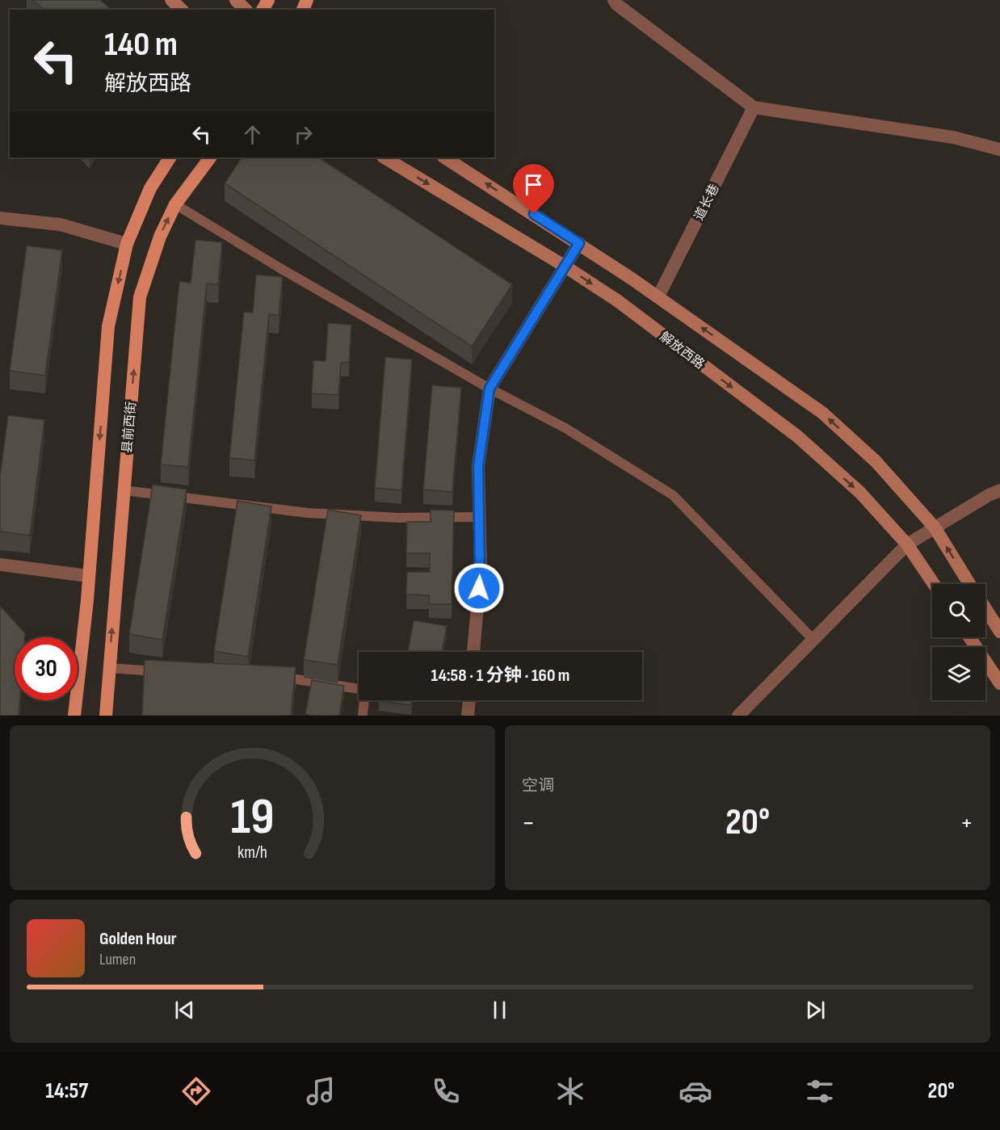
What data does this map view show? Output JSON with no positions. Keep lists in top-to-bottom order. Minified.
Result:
{"streets":{"main road":["解放西路","县前西街"],"street":["道长巷"]},"page":{"turn":["140 m","解放西路"],"limit":"30","trip":"14:58 · 1 分钟 · 160 m","tile":"空调","heat":["−","20°","+"],"song":["Golden Hour","Lumen"],"tabs":["14:57","20°"],"gauge":["19","km/h"]}}
